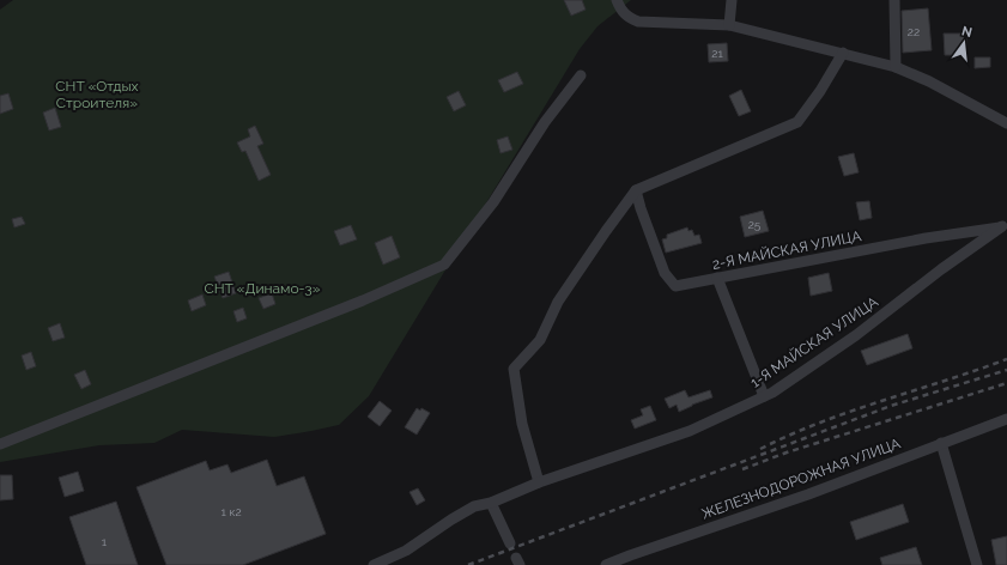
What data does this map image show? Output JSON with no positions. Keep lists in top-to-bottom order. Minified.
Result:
{"streets":{"street":["2-Я МАЙСКАЯ УЛИЦА","1-Я МАЙСКАЯ УЛИЦА","ЖЕЛЕЗНОДОРОЖНАЯ УЛИЦА"]},"crossings":[["2-Я МАЙСКАЯ УЛИЦА","1-Я МАЙСКАЯ УЛИЦА"]],"parks":["СНТ «Отдых Строителя»","СНТ «Динамо-3»"],"house_numbers":["22","21","25","1 к2","1"],"north":"top"}
